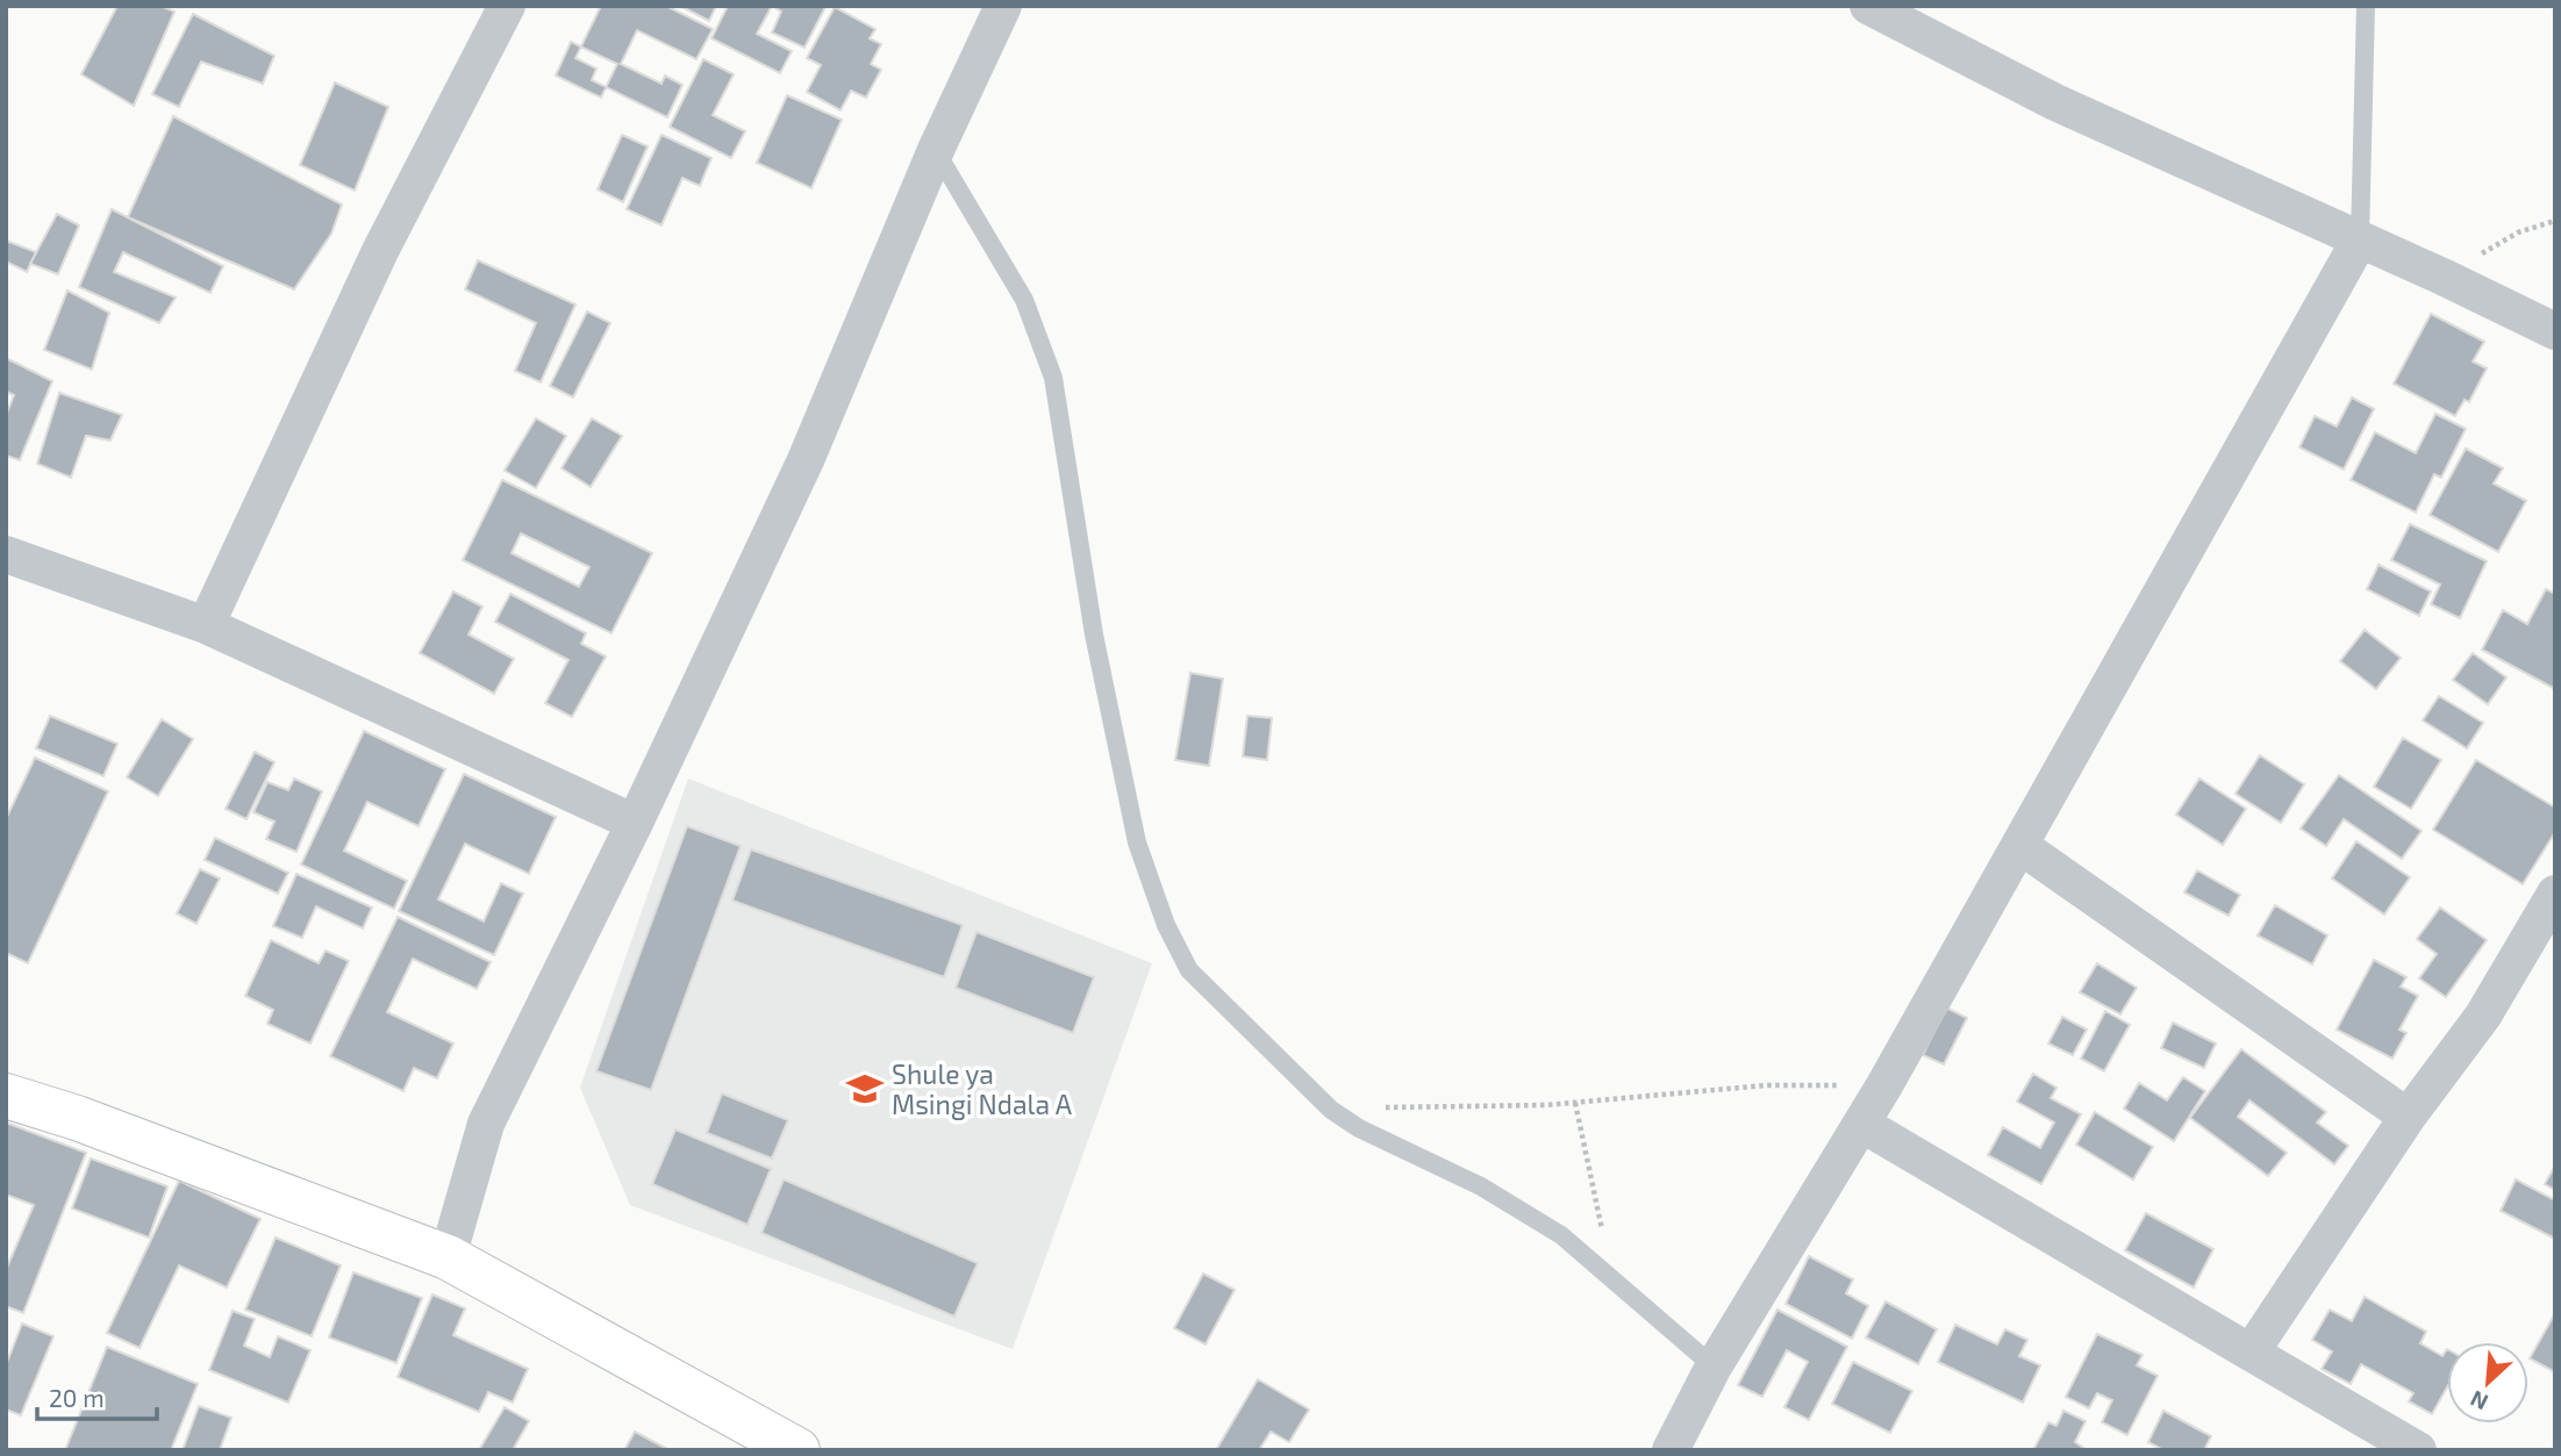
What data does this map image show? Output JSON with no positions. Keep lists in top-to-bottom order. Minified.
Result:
{"places":{"school or university":["Shule ya Msingi Ndala A"]},"scale_bar":"20 m","north":"bottom left"}
